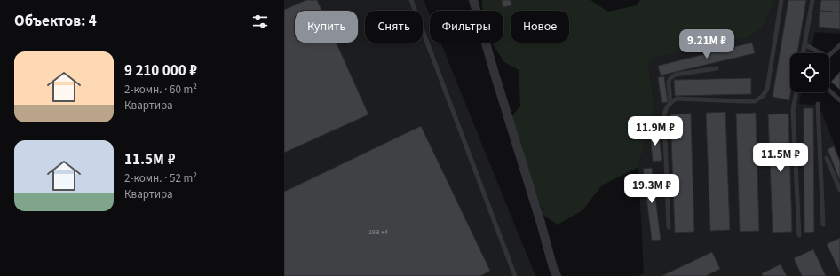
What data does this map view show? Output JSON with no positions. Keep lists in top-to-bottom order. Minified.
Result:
{"house_numbers":["19В к4"],"page":{"heading":"Объектов: 4","chip":["Купить","Снять","Фильтры","Новое"],"price":["9.21M ₽","11.9M ₽","11.5M ₽","19.3M ₽"],"list":[{"name":"9 210 000 ₽","note":"2-комн. · 60 m² · Квартира"},{"name":"11.5M ₽","note":"2-комн. · 52 m² · Квартира"}]}}
